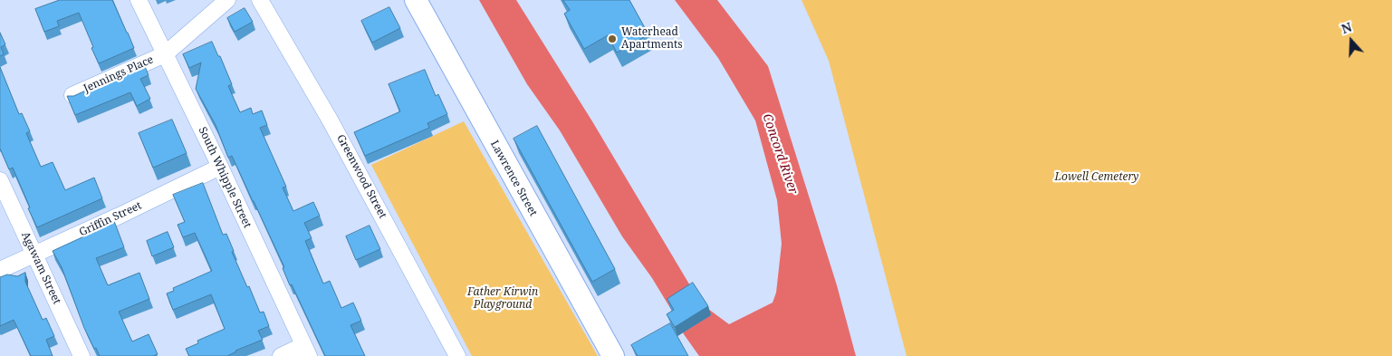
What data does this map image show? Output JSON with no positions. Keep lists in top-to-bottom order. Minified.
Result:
{"streets":{"main road":["Lawrence Street"],"street":["Jennings Place","Greenwood Street","South Whipple Street","Griffin Street","Agawam Street"]},"crossings":[["Jennings Place","South Whipple Street"],["South Whipple Street","Griffin Street"],["Griffin Street","Agawam Street"]],"water":["Concord River"],"parks":["Lowell Cemetery","Father Kirwin Playground"],"places":["Waterhead Apartments"],"north":"top"}
